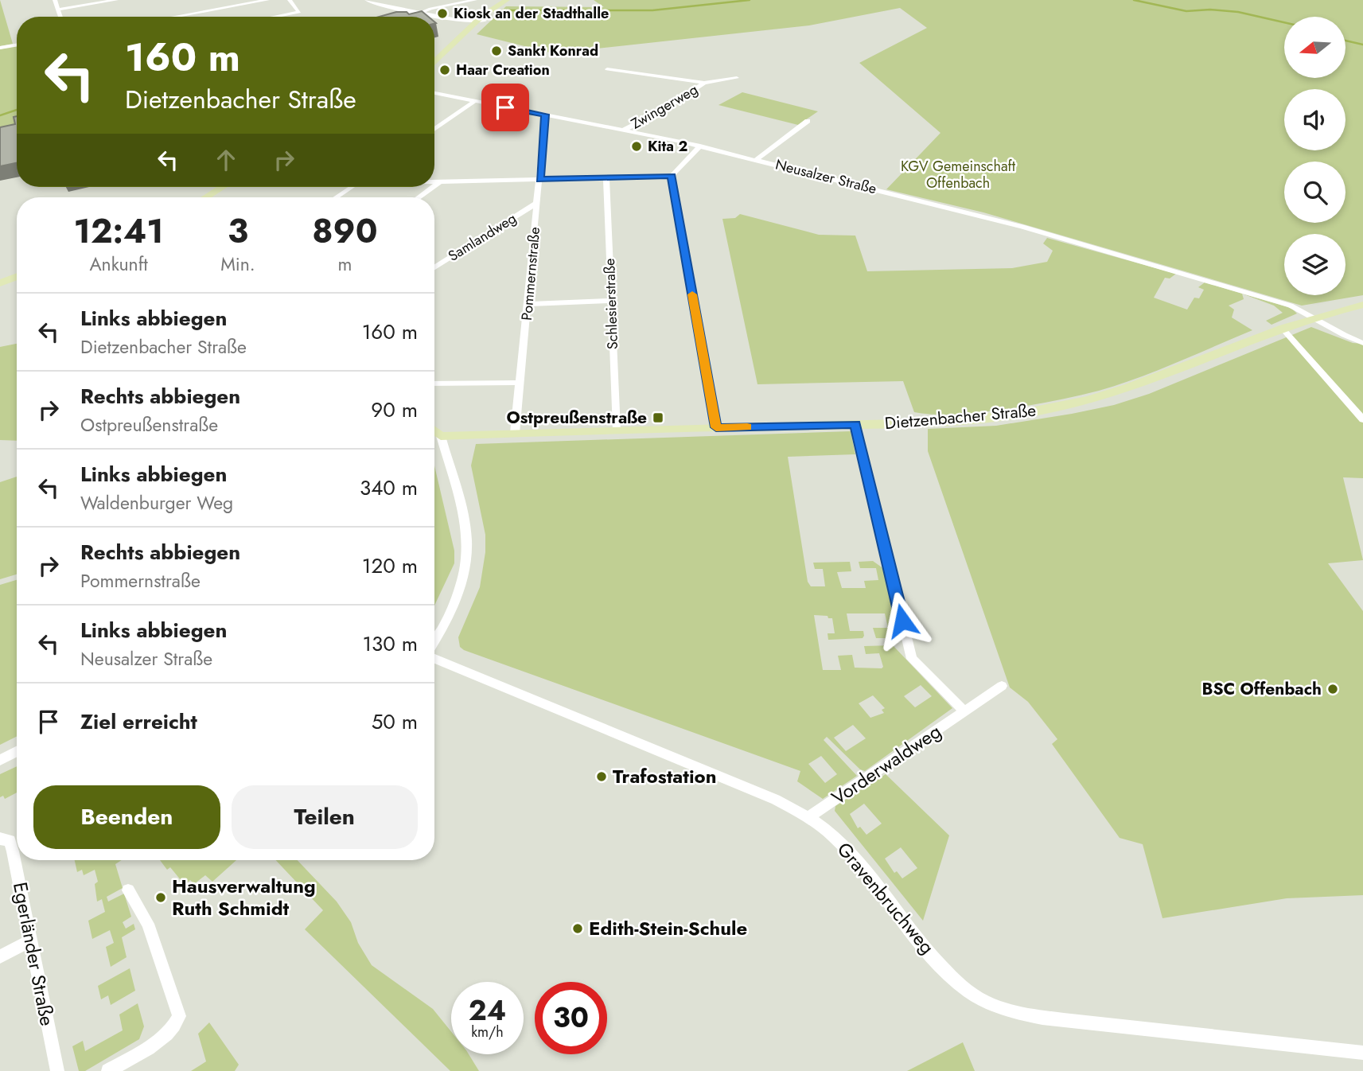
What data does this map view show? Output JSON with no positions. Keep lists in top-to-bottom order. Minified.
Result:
{"streets":{"main road":["Dietzenbacher Straße"],"street":["Zwingerweg","Neusalzer Straße","Samlandweg","Pommernstraße","Schlesierstraße","Vorderwaldweg","Gravenbruchweg","Egerländer Straße"]},"crossings":[["Zwingerweg","Neusalzer Straße"],["Neusalzer Straße","Pommernstraße"],["Neusalzer Straße","Dietzenbacher Straße"],["Samlandweg","Pommernstraße"],["Pommernstraße","Dietzenbacher Straße"],["Schlesierstraße","Dietzenbacher Straße"],["Vorderwaldweg","Gravenbruchweg"]],"parks":["KGV Gemeinschaft Offenbach"],"places":{"other":["Kiosk an der Stadthalle","Sankt Konrad","Haar Creation","Kita 2","BSC Offenbach","Trafostation","Hausverwaltung Ruth Schmidt","Edith-Stein-Schule"],"transit":["Ostpreußenstraße"]},"north":"left","page":{"turn":["160 m","Dietzenbacher Straße"],"eta":["12:41","Ankunft","3","Min.","890","m"],"list":[{"name":"Links abbiegen","note":"Dietzenbacher Straße","value":"160 m"},{"name":"Rechts abbiegen","note":"Ostpreußenstraße","value":"90 m"},{"name":"Links abbiegen","note":"Waldenburger Weg","value":"340 m"},{"name":"Rechts abbiegen","note":"Pommernstraße","value":"120 m"},{"name":"Links abbiegen","note":"Neusalzer Straße","value":"130 m"},{"name":"Ziel erreicht","value":"50 m"}],"buttons":["Beenden","Teilen"],"speed":"24 km/h","limit":"30"}}
